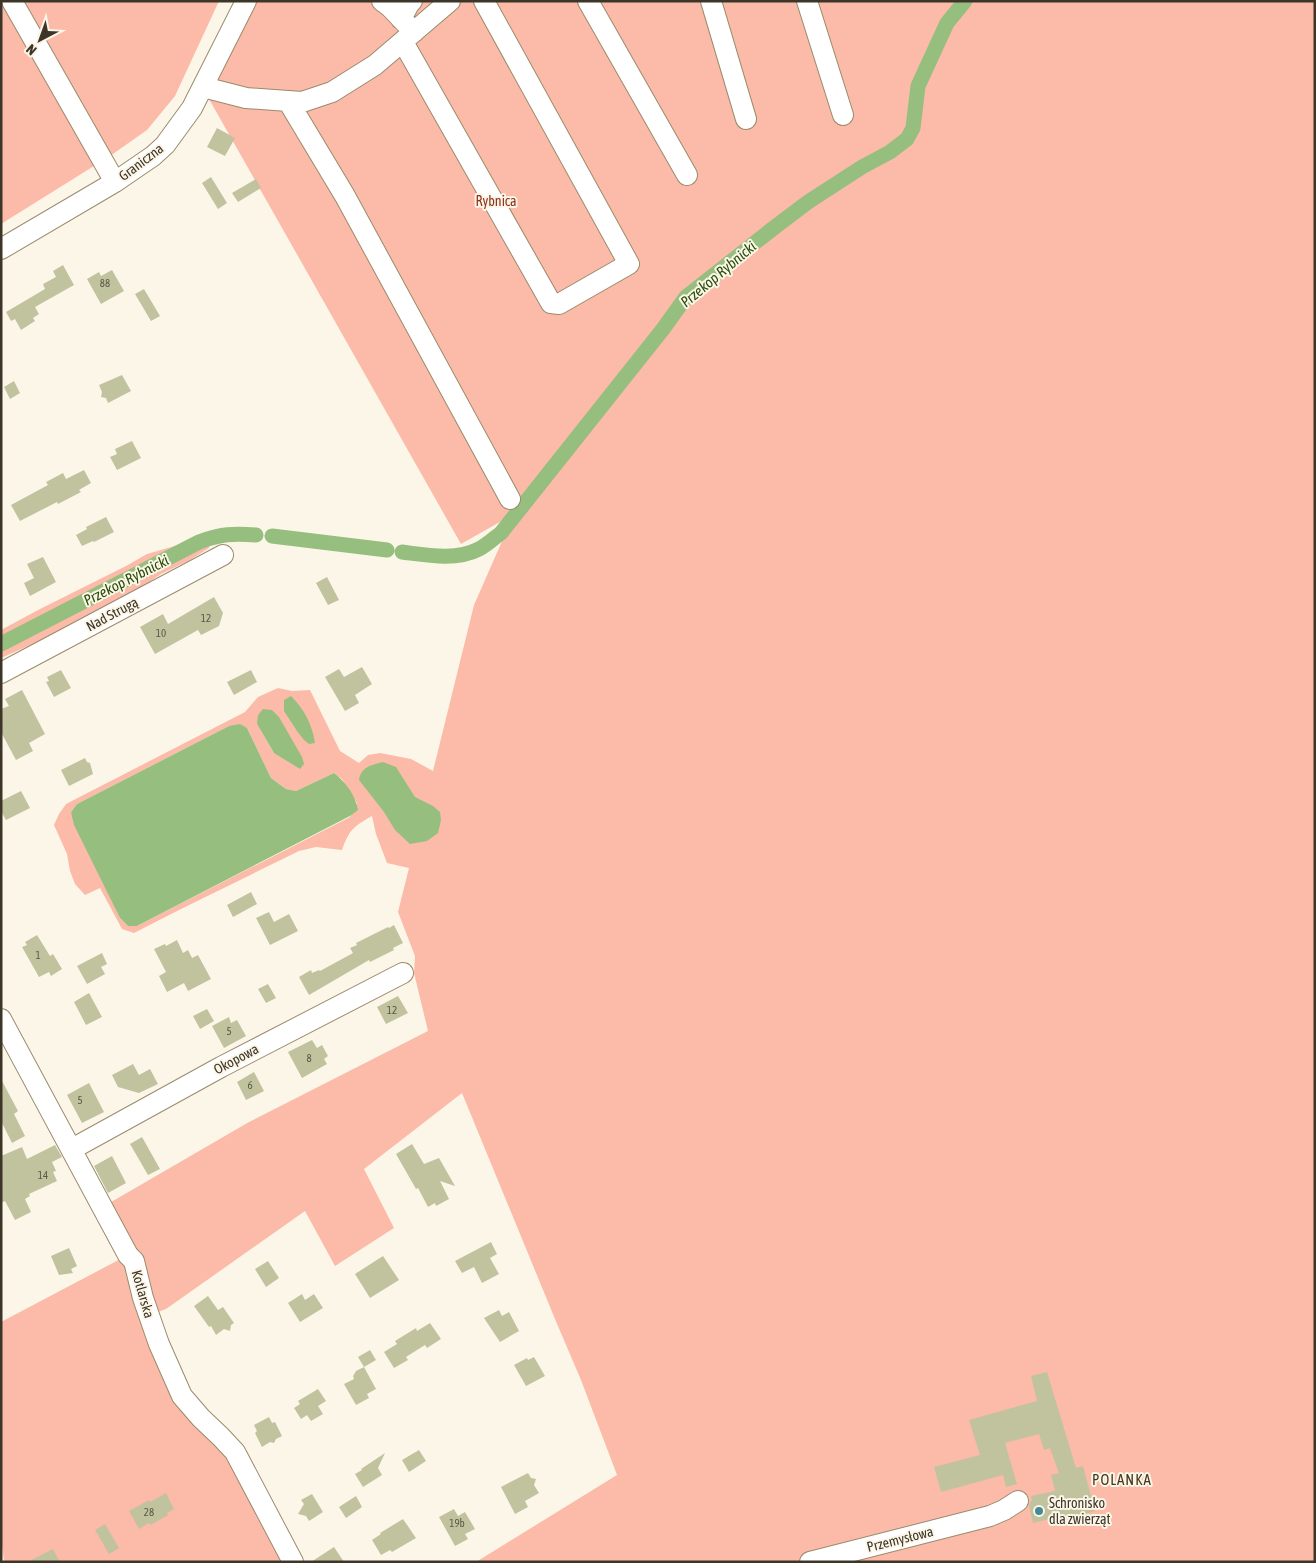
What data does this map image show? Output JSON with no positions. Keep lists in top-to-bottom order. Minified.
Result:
{"streets":{"street":["Graniczna","Nad Strugą","Okopowa","Kotlarska","Przemysłowa"]},"crossings":[["Okopowa","Kotlarska"]],"districts":["POLANKA"],"water":["Przekop Rybnicki"],"parks":["Rybnica"],"places":["Schronisko dla zwierząt"],"house_numbers":["88","12","10","1","12","5","8","6","5","14","28","19b"],"north":"bottom left"}
